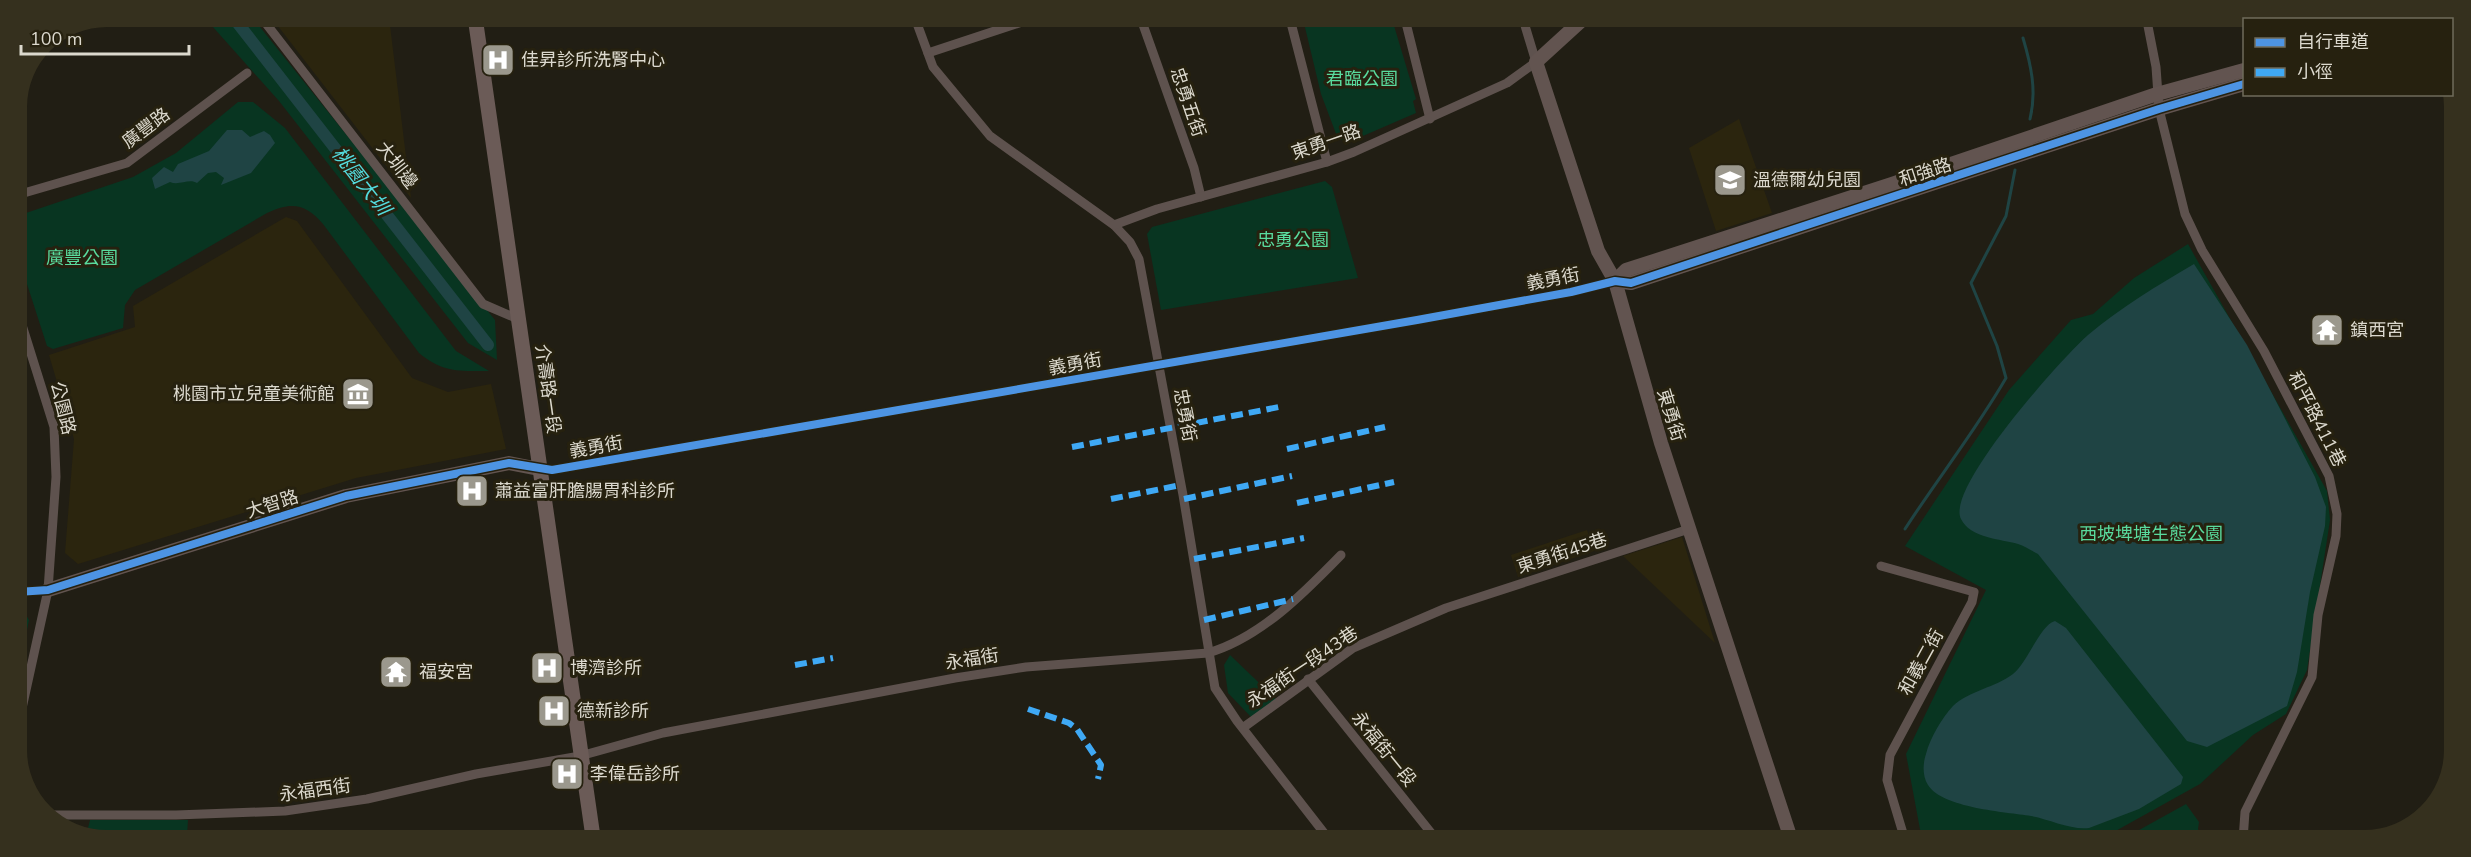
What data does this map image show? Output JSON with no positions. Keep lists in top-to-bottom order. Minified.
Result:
{"streets":{"main road":["介壽路一段"],"street":["忠勇五街","廣豐路","東勇一路","大圳邊","和強路","義勇街","公園路","忠勇街","東勇街","和平路411巷","大智路","東勇街45巷","永福街","和義二街","永福街一段43巷","永福街一段","永福西街"]},"crossings":[["忠勇五街","東勇一路"],["東勇一路","忠勇街"],["東勇一路","東勇街"],["大圳邊","介壽路一段"],["和強路","義勇街"],["和強路","東勇街"],["和強路","和平路411巷"],["義勇街","介壽路一段"],["義勇街","忠勇街"],["義勇街","東勇街"],["義勇街","大智路"],["介壽路一段","大智路"],["介壽路一段","永福街"],["介壽路一段","永福西街"],["公園路","大智路"],["忠勇街","永福街"],["忠勇街","永福街一段43巷"],["東勇街","東勇街45巷"],["東勇街45巷","永福街一段43巷"],["永福街","永福西街"],["永福街一段43巷","永福街一段"]],"water":["桃園大圳"],"parks":["君臨公園","忠勇公園","廣豐公園","西坡埤塘生態公園"],"places":{"hospital":["佳昇診所洗腎中心","蕭益富肝膽腸胃科診所","博濟診所","德新診所","李偉岳診所"],"school or university":["溫德爾幼兒園"],"temple":["鎮西宮","福安宮"],"museum":["桃園市立兒童美術館"]},"legend":["自行車道","小徑"],"scale_bar":"100 m"}
